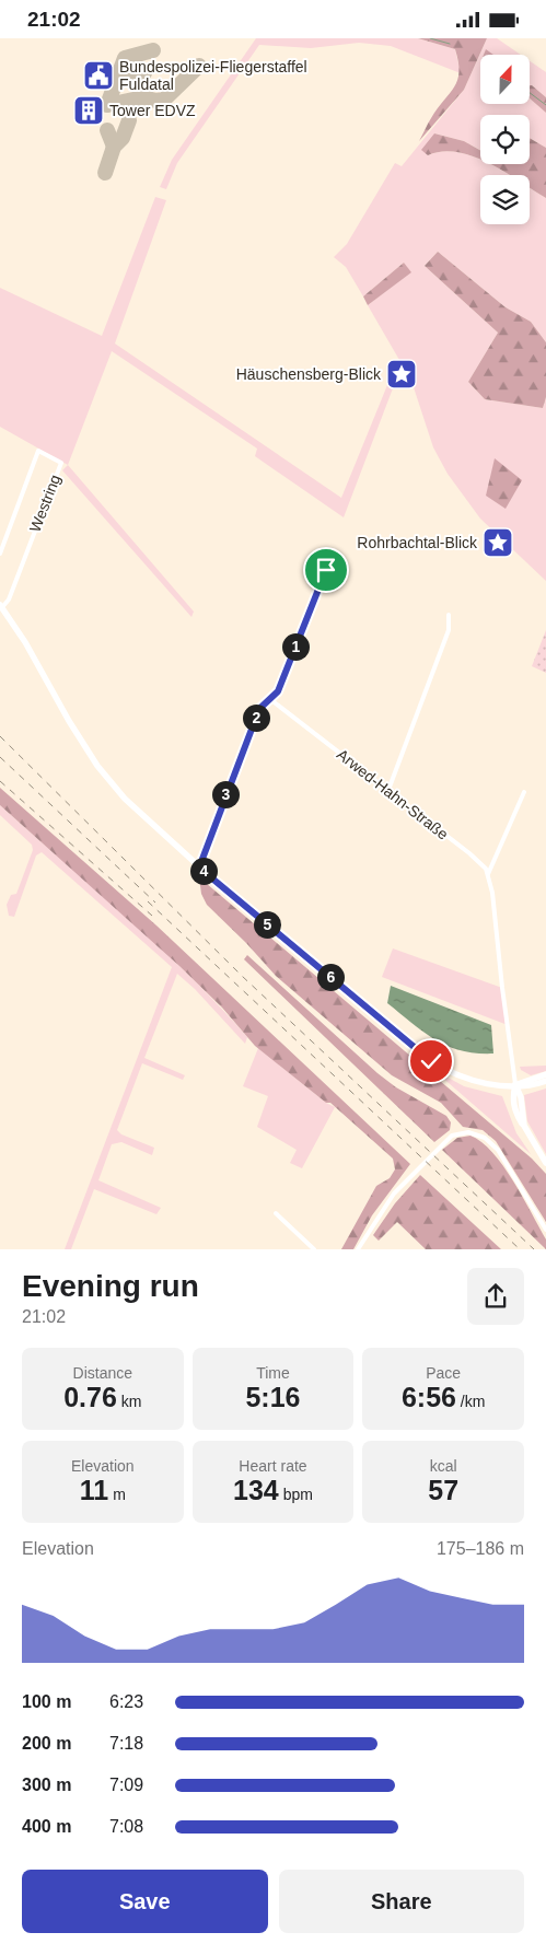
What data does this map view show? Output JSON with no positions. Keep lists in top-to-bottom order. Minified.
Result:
{"streets":{"street":["Westring","Arwed-Hahn-Straße"]},"places":{"public building":["Bundespolizei-Fliegerstaffel Fuldatal"],"building":["Tower EDVZ"],"place":["Häuschensberg-Blick","Rohrbachtal-Blick"]},"north":"top","page":{"status":"21:02","pins":["1","2","3","4","5","6"],"heading":["Evening run","21:02"],"stats":[["Distance","0.76 km"],["Time","5:16"],["Pace","6:56 /km"],["Elevation","11 m"],["Heart rate","134 bpm"],["kcal","57"]],"chart":["Elevation","175–186 m"],"list":[{"name":"100 m","note":"6:23"},{"name":"200 m","note":"7:18"},{"name":"300 m","note":"7:09"},{"name":"400 m","note":"7:08"}],"buttons":["Save","Share"]}}
